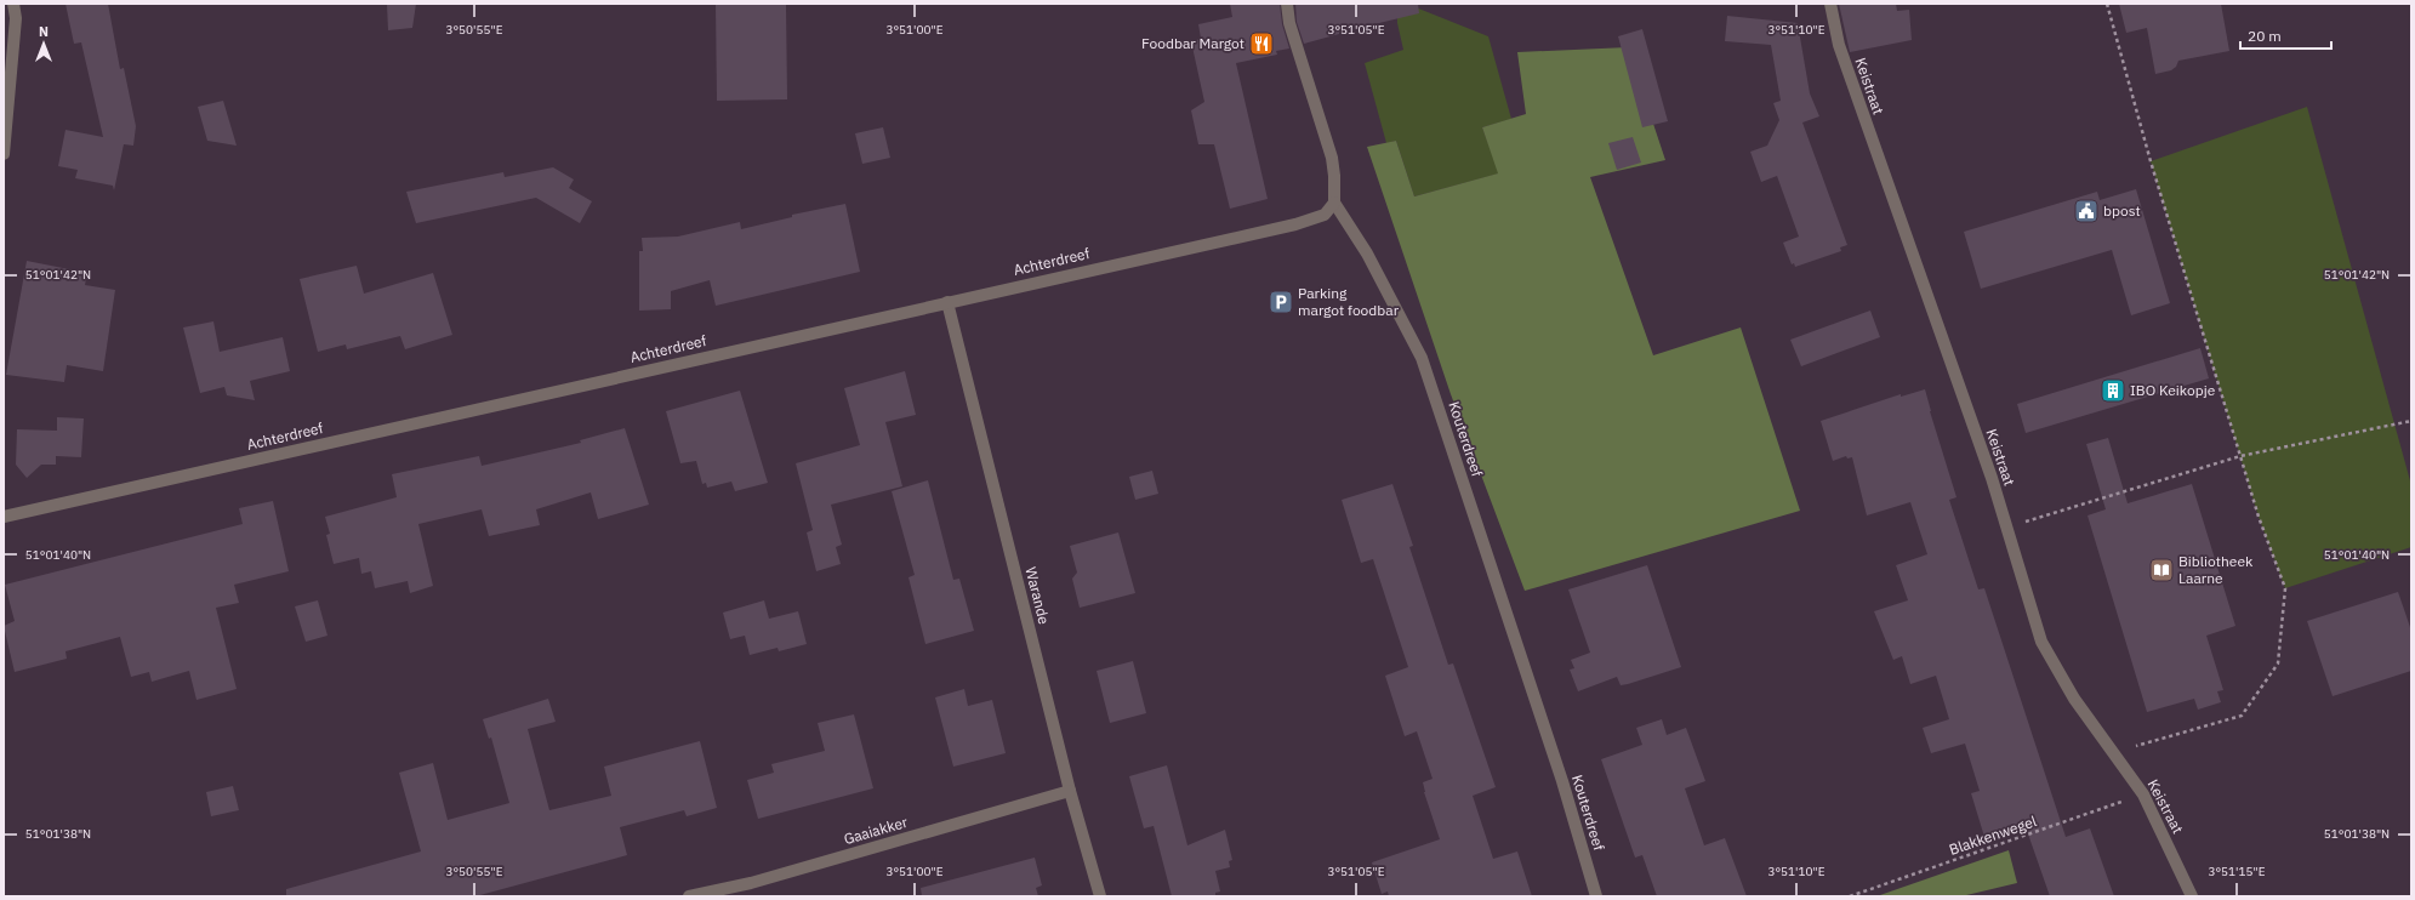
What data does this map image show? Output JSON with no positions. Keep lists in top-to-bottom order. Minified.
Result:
{"streets":{"street":["Keistraat","Achterdreef","Kouterdreef","Warande","Gaaiakker"],"path":["Blakkenwegel"]},"crossings":[["Keistraat","Blakkenwegel"],["Achterdreef","Kouterdreef"],["Achterdreef","Warande"],["Warande","Gaaiakker"]],"places":{"restaurant":["Foodbar Margot"],"public building":["bpost"],"parking":["Parking margot foodbar"],"building":["IBO Keikopje"],"library":["Bibliotheek Laarne"]},"scale_bar":"20 m","north":"top","coordinates":["3°50'55\"E","3°51'00\"E","3°51'05\"E","3°51'10\"E","51°01'42\"N","51°01'40\"N","51°01'38\"N","3°51'15\"E"]}
